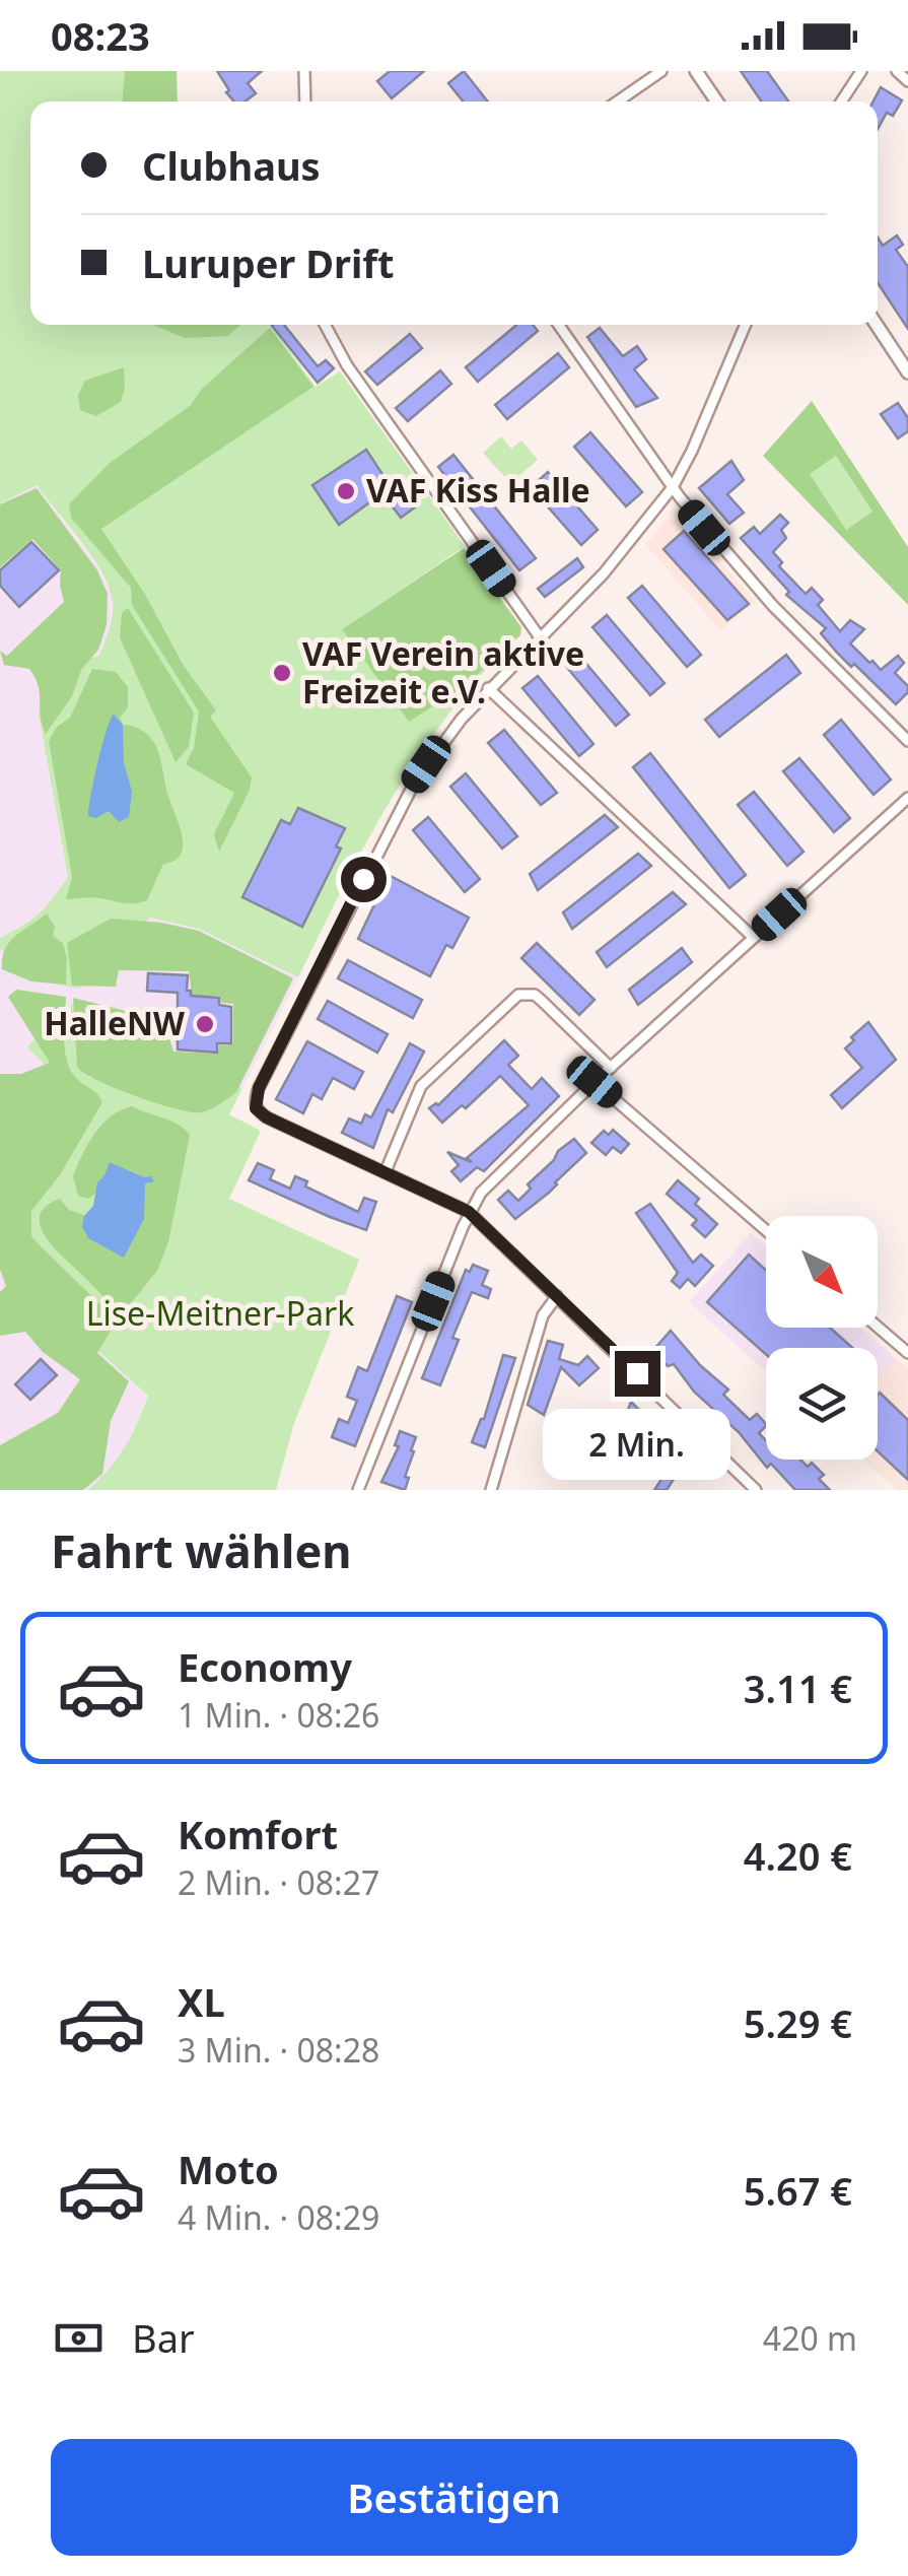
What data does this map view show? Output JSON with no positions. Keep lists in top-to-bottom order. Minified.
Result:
{"parks":["Lise-Meitner-Park"],"places":["VAF Kiss Halle","VAF Verein aktive Freizeit e.V.","HalleNW"],"north":"bottom right","page":{"status":"08:23","banner":["Clubhaus","Luruper Drift"],"bubble":"2 Min.","heading":"Fahrt wählen","list":[{"name":"Economy","note":"1 Min. · 08:26","value":"3.11 €"},{"name":"Komfort","note":"2 Min. · 08:27","value":"4.20 €"},{"name":"XL","note":"3 Min. · 08:28","value":"5.29 €"},{"name":"Moto","note":"4 Min. · 08:29","value":"5.67 €"}],"pay":["Bar","420 m"],"buttons":"Bestätigen"}}
